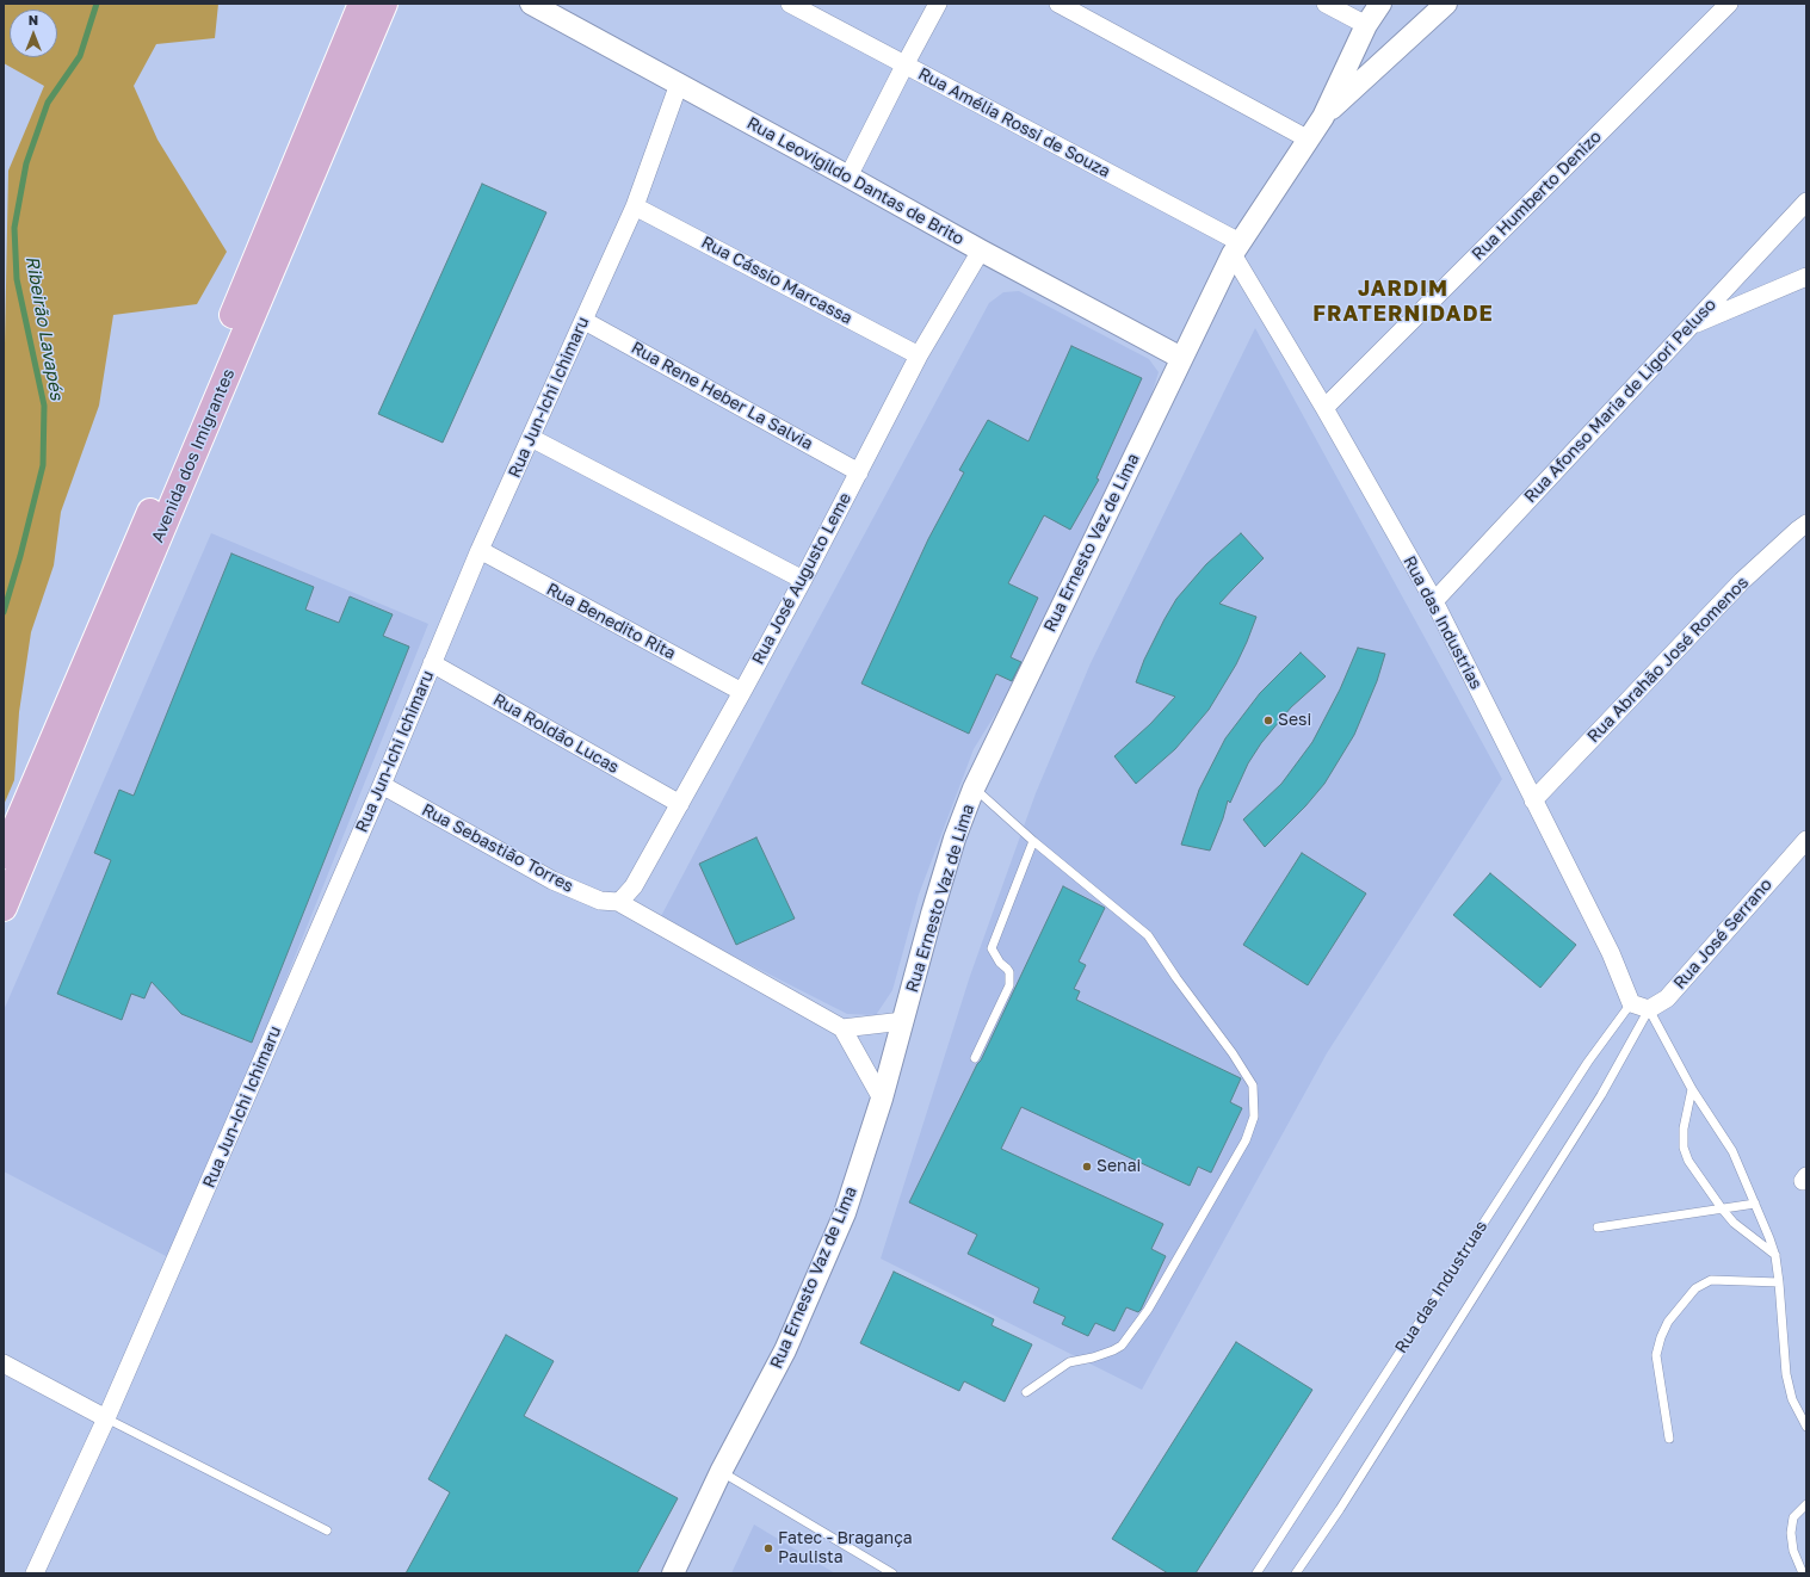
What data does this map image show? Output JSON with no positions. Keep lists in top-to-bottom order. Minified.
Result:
{"streets":{"main road":["Avenida dos Imigrantes"],"street":["Rua Amélia Rossi de Souza","Rua Leovigildo Dantas de Brito","Rua Humberto Denizo","Rua Cássio Marcassa","Rua Rene Heber La Salvia","Rua Jun-Ichi Ichimaru","Rua Afonso Maria de Ligori Peluso","Rua Ernesto Vaz de Lima","Rua José Augusto Leme","Rua Benedito Rita","Rua das Industrias","Rua Abrahão José Romenos","Rua Roldão Lucas","Rua Sebastião Torres","Rua José Serrano"],"lane":["Rua das Industruas"]},"crossings":[["Rua Amélia Rossi de Souza","Rua Ernesto Vaz de Lima"],["Rua Amélia Rossi de Souza","Rua das Industrias"],["Rua Leovigildo Dantas de Brito","Rua Jun-Ichi Ichimaru"],["Rua Leovigildo Dantas de Brito","Rua Ernesto Vaz de Lima"],["Rua Leovigildo Dantas de Brito","Rua José Augusto Leme"],["Rua Humberto Denizo","Rua das Industrias"],["Rua Cássio Marcassa","Rua Jun-Ichi Ichimaru"],["Rua Cássio Marcassa","Rua José Augusto Leme"],["Rua Rene Heber La Salvia","Rua Jun-Ichi Ichimaru"],["Rua Rene Heber La Salvia","Rua José Augusto Leme"],["Rua Jun-Ichi Ichimaru","Rua Benedito Rita"],["Rua Jun-Ichi Ichimaru","Rua Roldão Lucas"],["Rua Jun-Ichi Ichimaru","Rua Sebastião Torres"],["Rua Afonso Maria de Ligori Peluso","Rua das Industrias"],["Rua Ernesto Vaz de Lima","Rua das Industrias"],["Rua José Augusto Leme","Rua Benedito Rita"],["Rua José Augusto Leme","Rua Roldão Lucas"],["Rua José Augusto Leme","Rua Sebastião Torres"],["Rua das Industrias","Rua Abrahão José Romenos"],["Rua das Industrias","Rua das Industruas"]],"districts":["JARDIM FRATERNIDADE"],"water":["Ribeirão Lavapés"],"places":["Sesi","Senai","Fatec - Bragança Paulista"],"north":"top"}
